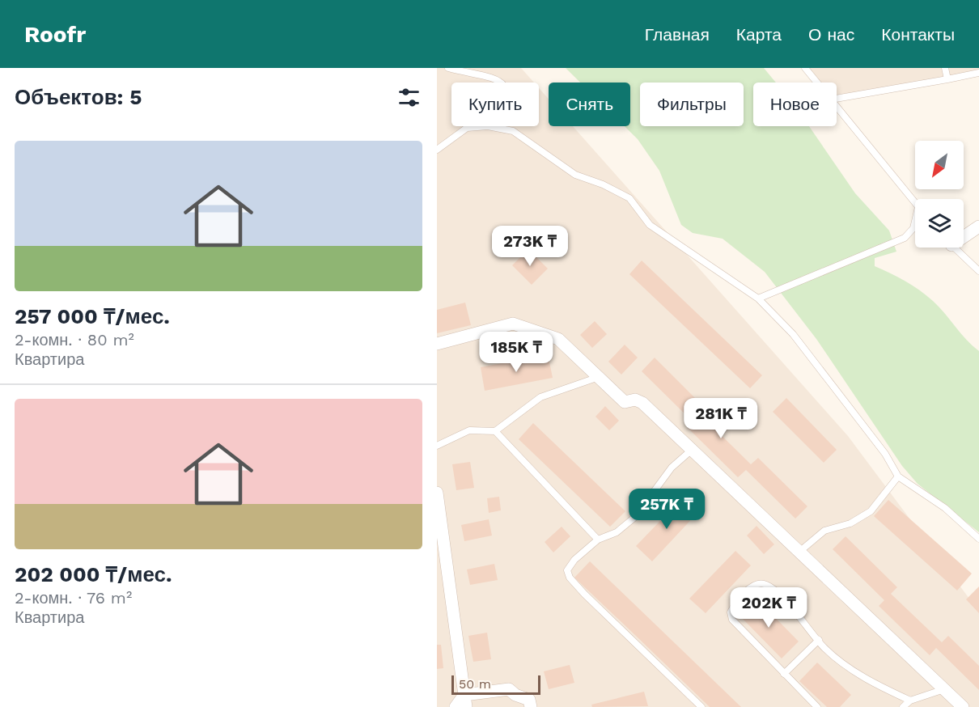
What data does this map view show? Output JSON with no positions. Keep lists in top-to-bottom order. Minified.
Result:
{"scale_bar":"50 m","north":"bottom left","page":{"header":"Roofr","nav":["Главная","Карта","О нас","Контакты"],"heading":"Объектов: 5","chip":["Купить","Снять","Фильтры","Новое"],"list":[{"name":"257 000 ₸/мес.","note":"2-комн. · 80 m² · Квартира"},{"name":"202 000 ₸/мес.","note":"2-комн. · 76 m² · Квартира"}],"price":["273K ₸","185K ₸","281K ₸","257K ₸","202K ₸"],"scale":"50 m"}}
